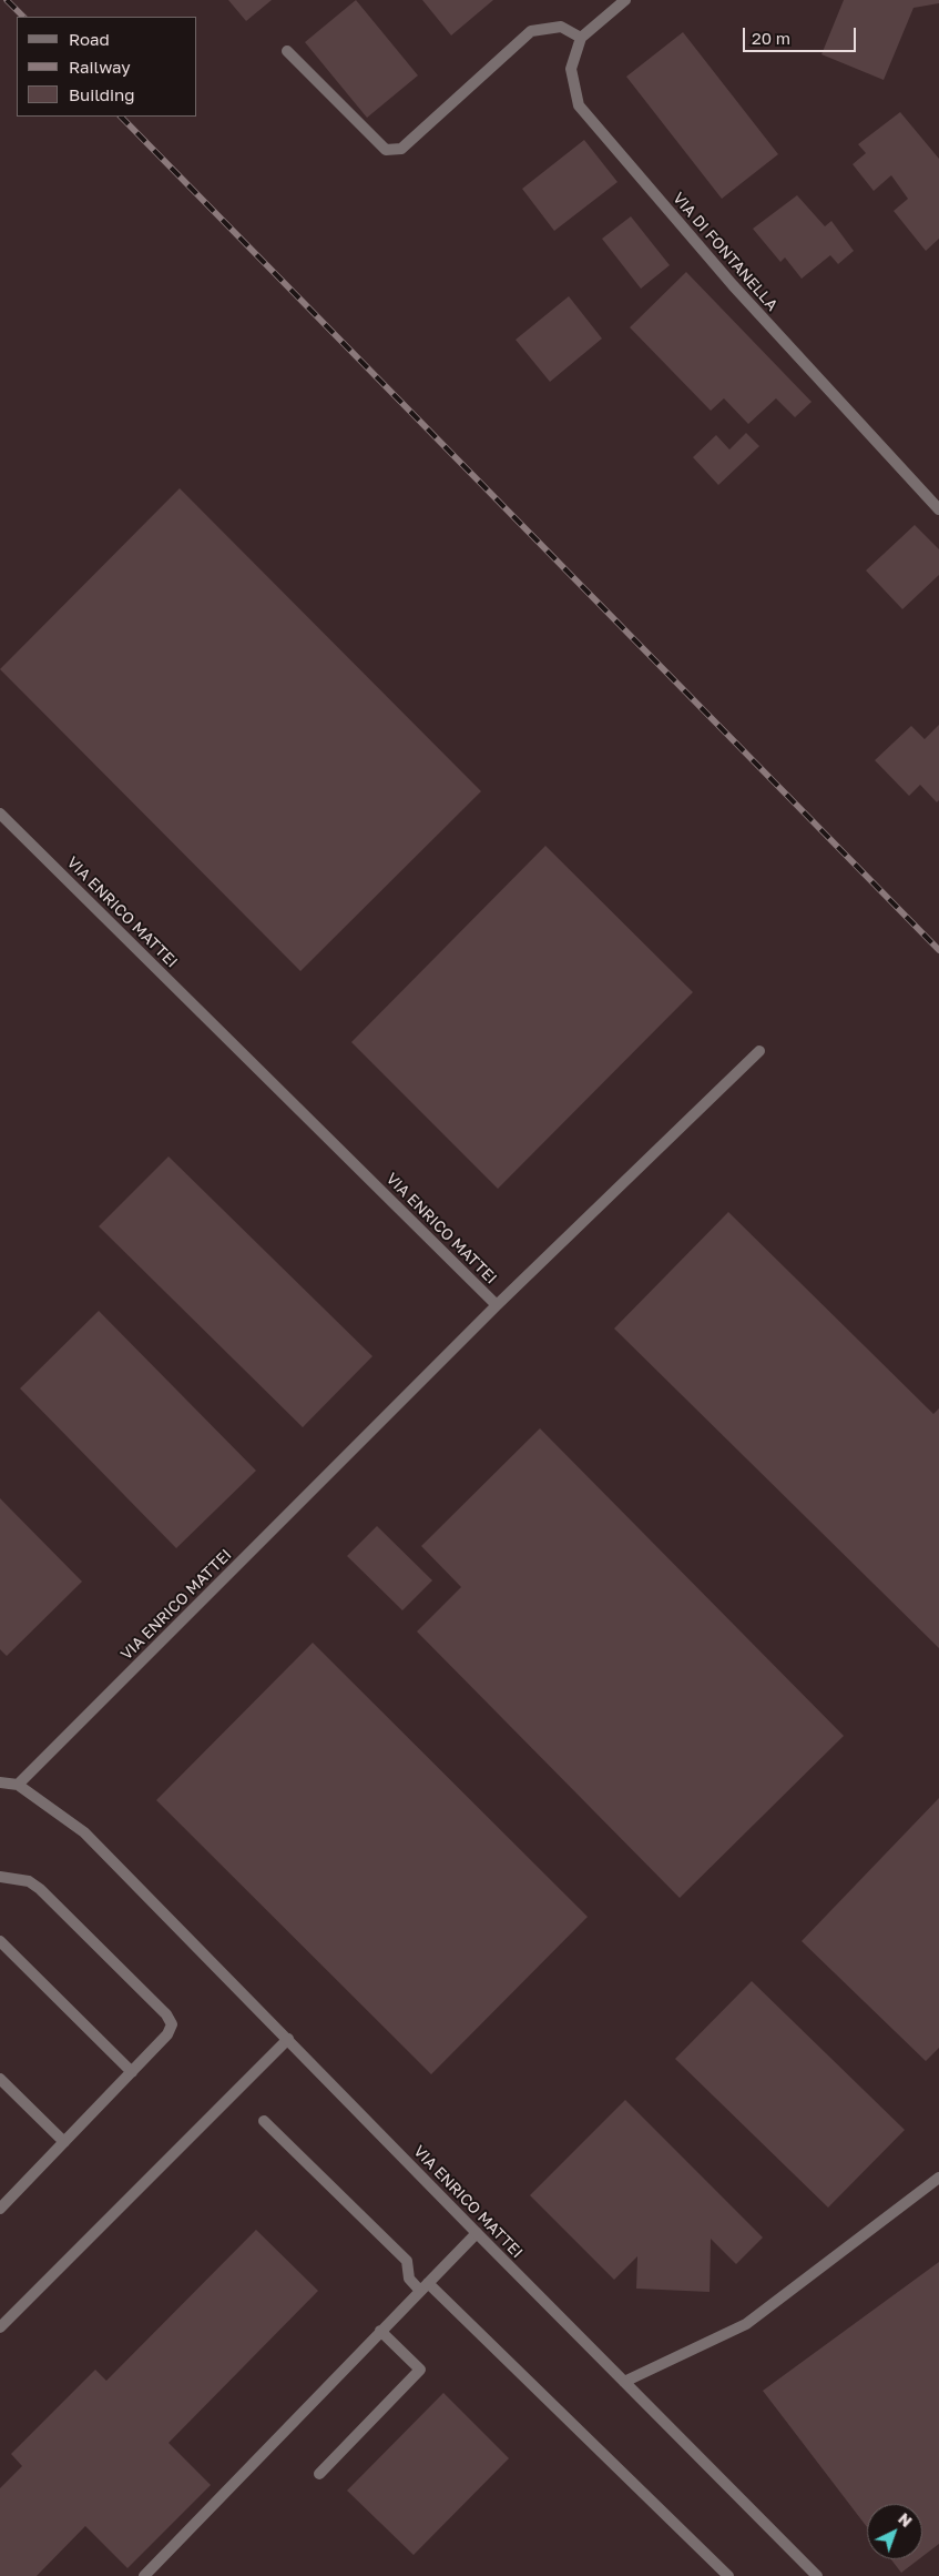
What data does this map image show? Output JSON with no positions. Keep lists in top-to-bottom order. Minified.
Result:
{"streets":{"street":["VIA DI FONTANELLA","VIA ENRICO MATTEI"]},"legend":["Road","Railway","Building"],"scale_bar":"20 m","north":"top right"}
